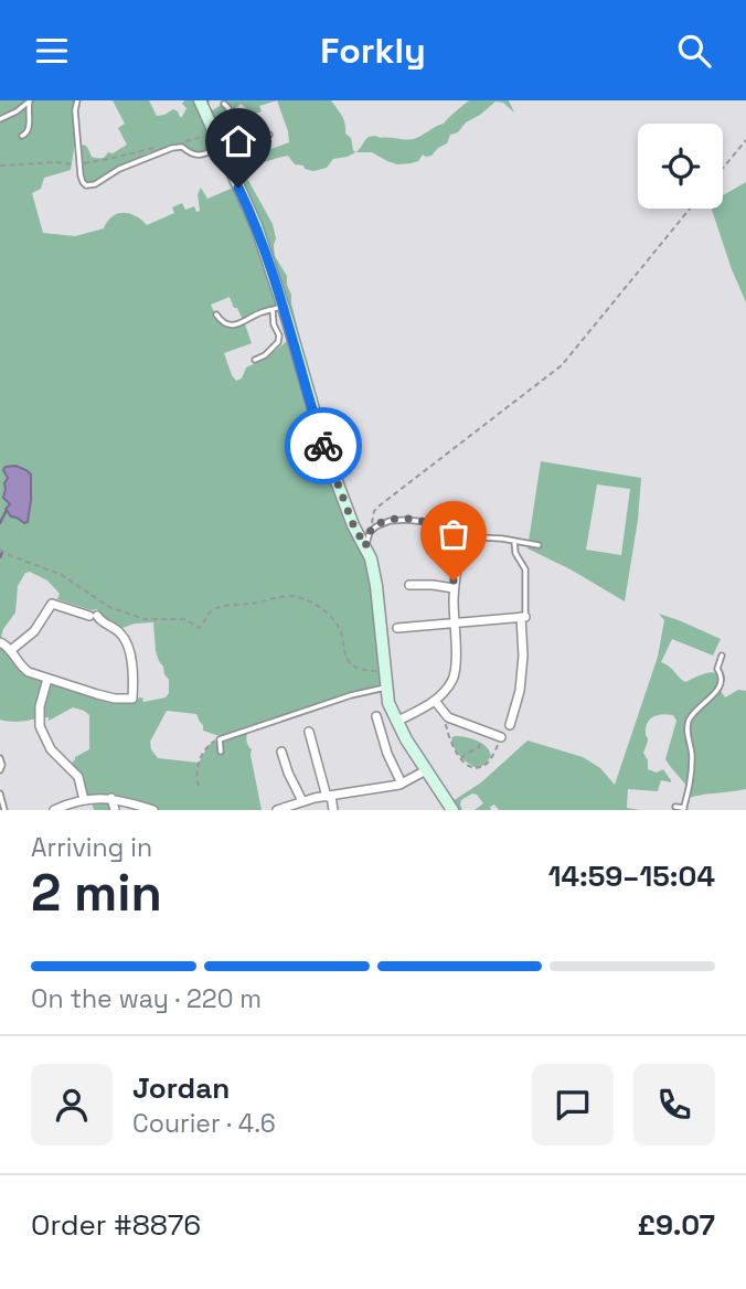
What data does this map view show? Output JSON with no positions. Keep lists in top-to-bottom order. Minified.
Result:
{"page":{"header":"Forkly","heading":["2 min","Arriving in","14:59–15:04"],"panel":["Jordan","Courier · 4.6","Order #8876","£9.07"],"bar":"On the way · 220 m"}}
